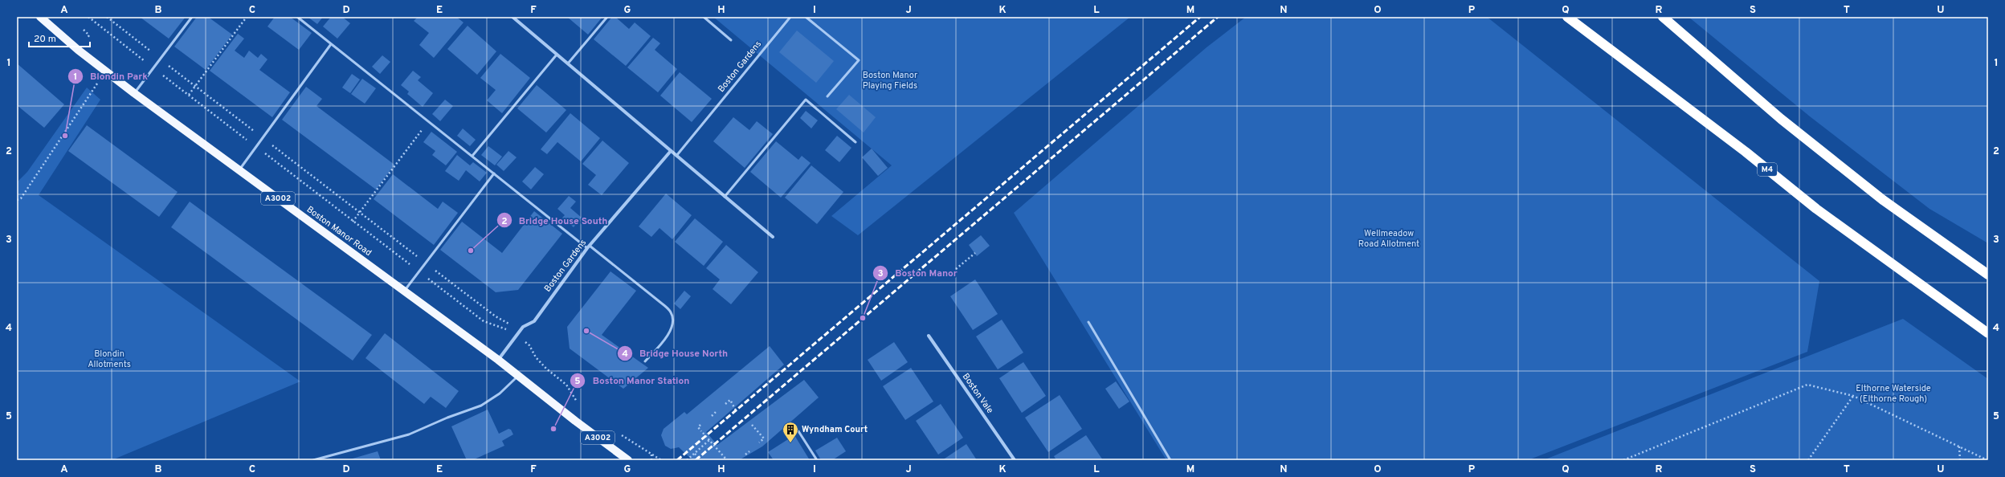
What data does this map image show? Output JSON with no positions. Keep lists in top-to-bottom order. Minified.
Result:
{"streets":{"highway":["M4"],"main road":["A3002","Boston Manor Road"],"street":["Boston Gardens","Boston Vale"]},"crossings":[["Boston Gardens","Boston Manor Road"]],"parks":["Boston Manor Playing Fields","Wellmeadow Road Allotment","Blondin Allotments","Elthorne Waterside (Elthorne Rough)"],"places":{"other":["Blondin Park","Bridge House South","Boston Manor","Bridge House North","Boston Manor Station"],"building":["Wyndham Court"]},"scale_bar":"20 m","grid":{"columns":["A","B","C","D","E","F","G","H","I","J","K","L","M","N","O","P","Q","R","S","T","U"],"rows":["1","2","3","4","5"]}}
